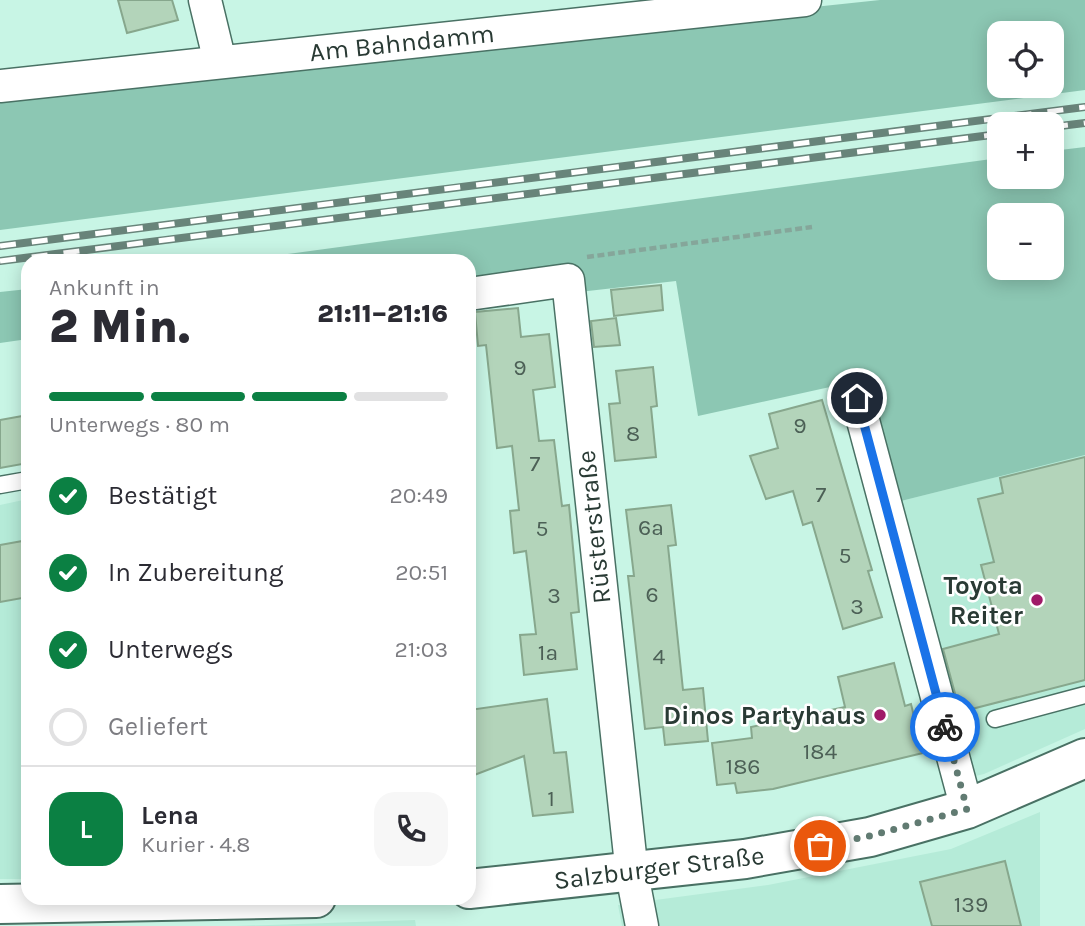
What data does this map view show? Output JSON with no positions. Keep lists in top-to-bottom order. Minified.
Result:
{"streets":{"main road":["Salzburger Straße"],"street":["Am Bahndamm","Rüsterstraße"]},"crossings":[["Rüsterstraße","Salzburger Straße"]],"places":["Toyota Reiter","Dinos Partyhaus"],"house_numbers":["9","9","8","7","7","6a","5","5","6","3","3","1a","4","184","186","1","139"],"page":{"map_buttons":["+","−"],"heading":["2 Min.","Ankunft in","21:11–21:16"],"panel":["Lena","Kurier · 4.8"],"bar":"Unterwegs · 80 m","list":[["Bestätigt","20:49"],["In Zubereitung","20:51"],["Unterwegs","21:03"],"Geliefert"],"round":"L"}}
